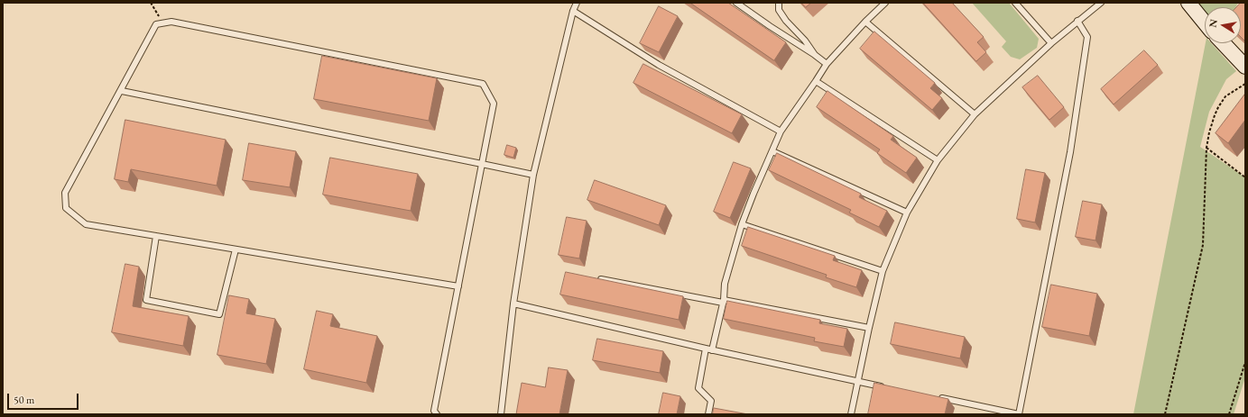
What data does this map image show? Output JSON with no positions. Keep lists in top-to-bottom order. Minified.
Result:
{"scale_bar":"50 m","north":"left"}
